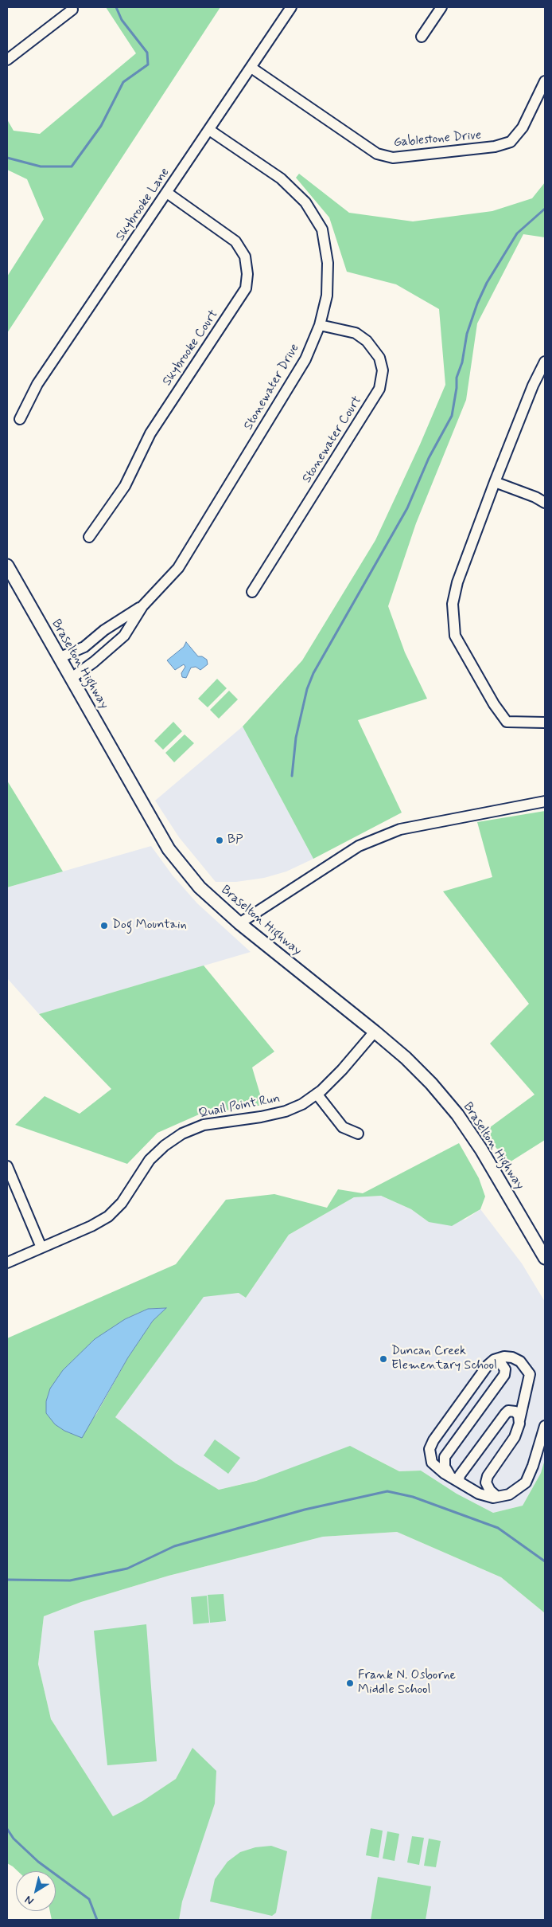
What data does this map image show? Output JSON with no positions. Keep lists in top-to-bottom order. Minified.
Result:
{"streets":{"main road":["Braselton Highway"],"street":["Gablestone Drive","Skybrooke Lane","Skybrooke Court","Stonewater Drive","Stonewater Court","Quail Point Run"]},"crossings":[["Gablestone Drive","Skybrooke Lane"],["Skybrooke Lane","Skybrooke Court"],["Skybrooke Lane","Stonewater Drive"],["Stonewater Drive","Stonewater Court"],["Stonewater Drive","Braselton Highway"],["Braselton Highway","Quail Point Run"]],"places":["BP","Dog Mountain","Duncan Creek Elementary School","Frank N. Osborne Middle School"],"north":"bottom left"}
